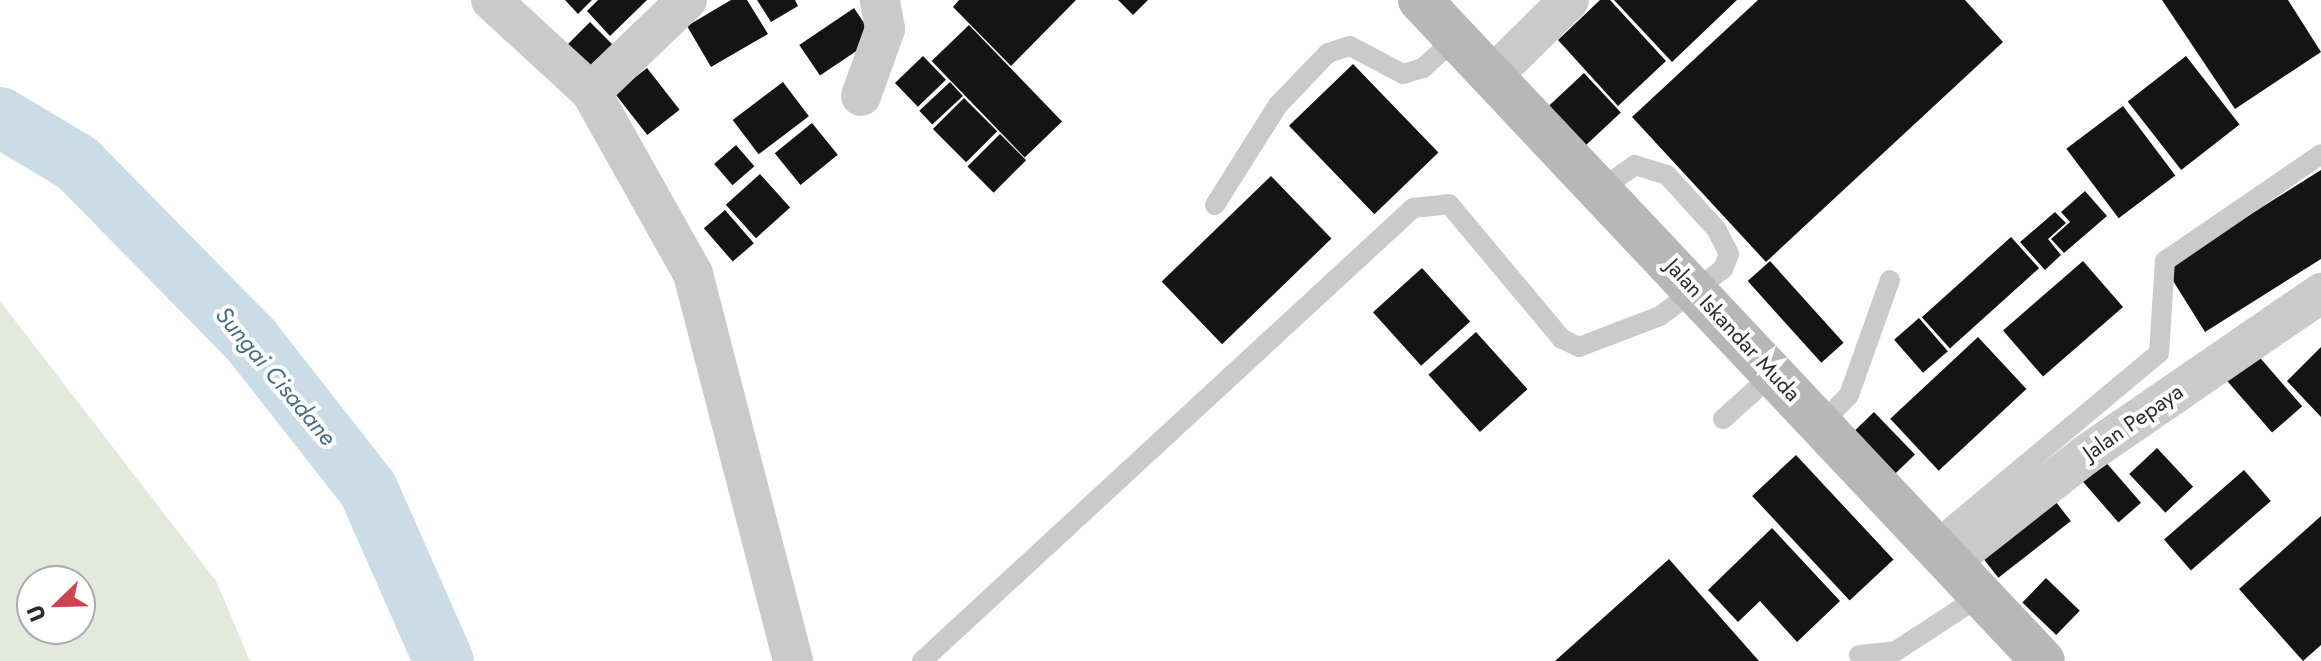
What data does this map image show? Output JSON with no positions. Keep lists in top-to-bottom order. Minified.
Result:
{"streets":{"street":["Jalan Iskandar Muda","Jalan Pepaya"]},"crossings":[["Jalan Iskandar Muda","Jalan Pepaya"]],"water":["Sungai Cisadane"],"north":"bottom left"}
